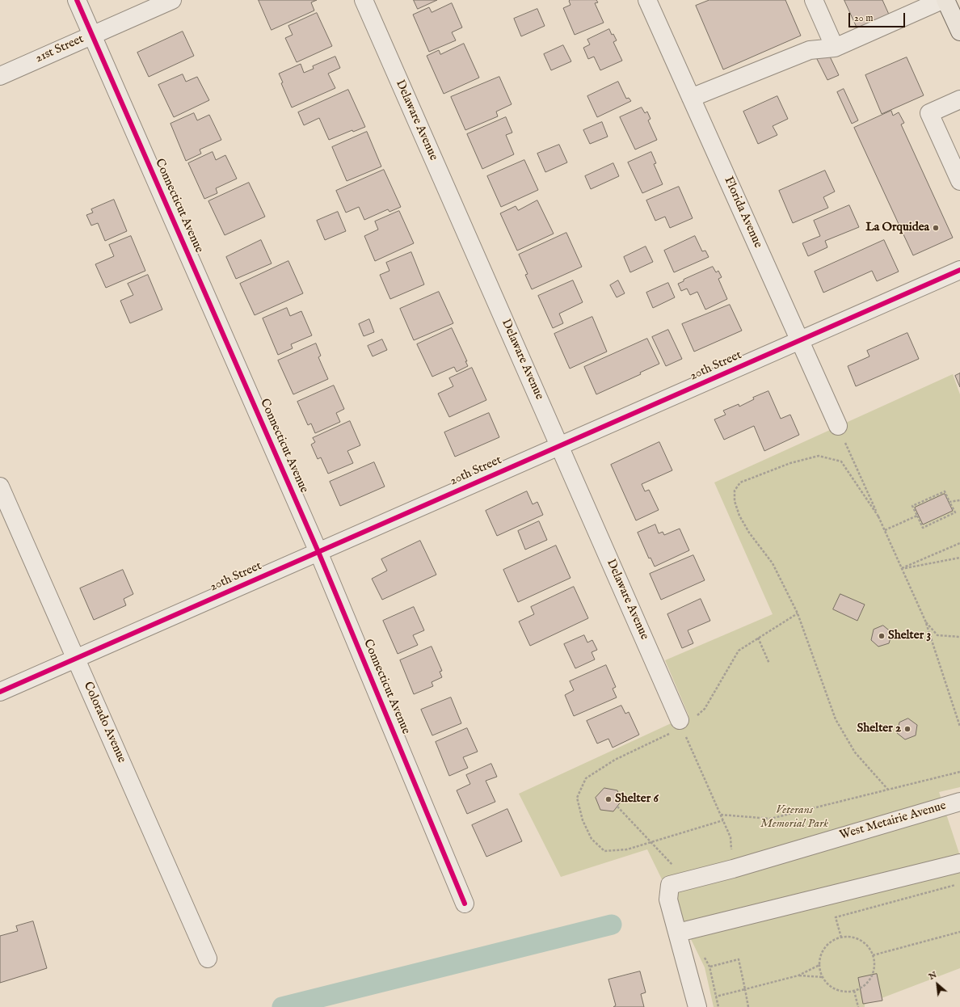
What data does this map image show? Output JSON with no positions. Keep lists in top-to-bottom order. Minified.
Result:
{"streets":{"street":["21st Street","Delaware Avenue","Connecticut Avenue","Florida Avenue","20th Street","Colorado Avenue","West Metairie Avenue"]},"crossings":[["21st Street","Connecticut Avenue"],["Delaware Avenue","20th Street"],["Connecticut Avenue","20th Street"],["Florida Avenue","20th Street"],["20th Street","Colorado Avenue"]],"parks":["Veterans Memorial Park"],"places":["La Orquidea","Shelter 3","Shelter 2","Shelter 6"],"scale_bar":"20 m","north":"top left"}
